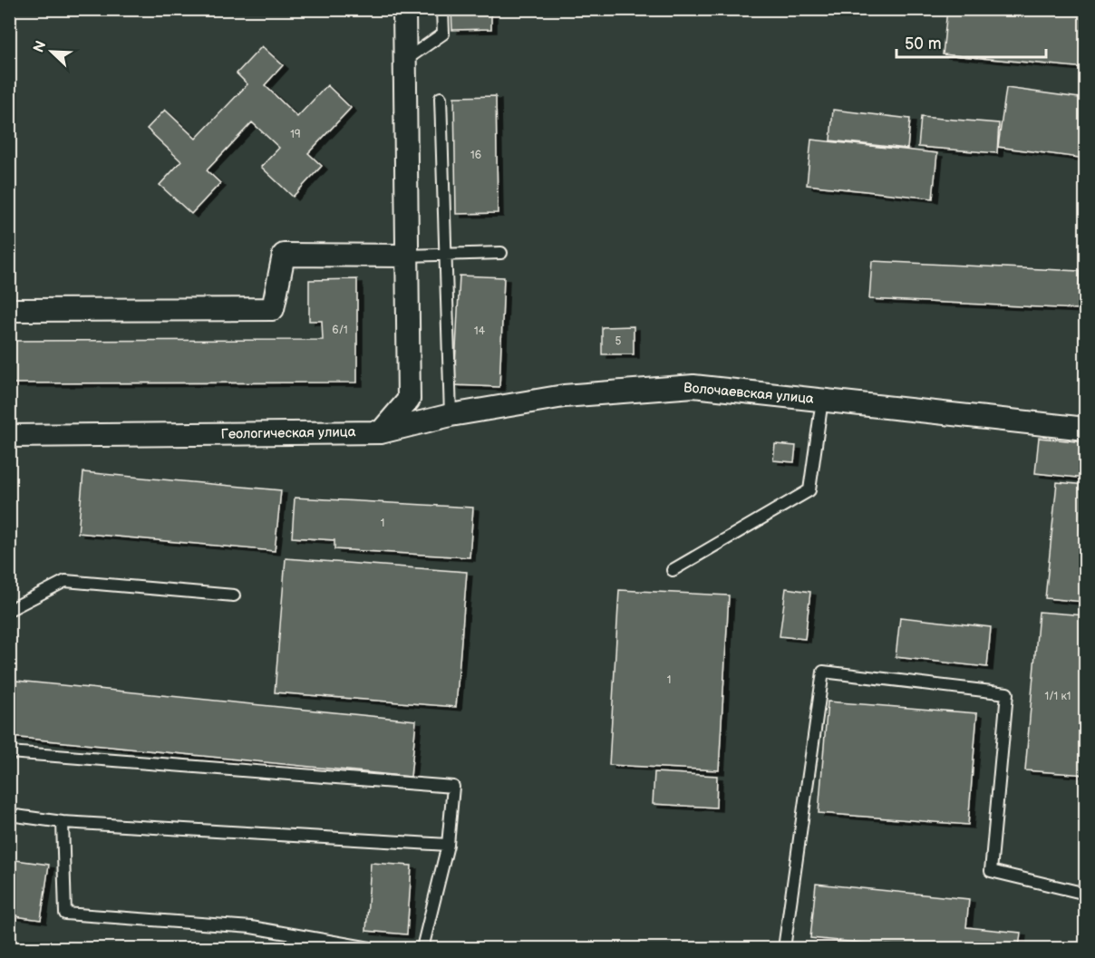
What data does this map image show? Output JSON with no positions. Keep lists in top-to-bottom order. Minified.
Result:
{"streets":{"street":["Волочаевская улица","Геологическая улица"]},"crossings":[["Волочаевская улица","Геологическая улица"]],"house_numbers":["19","16","6/1","14","5","1","1","1/1 к1"],"scale_bar":"50 m","north":"top left"}
